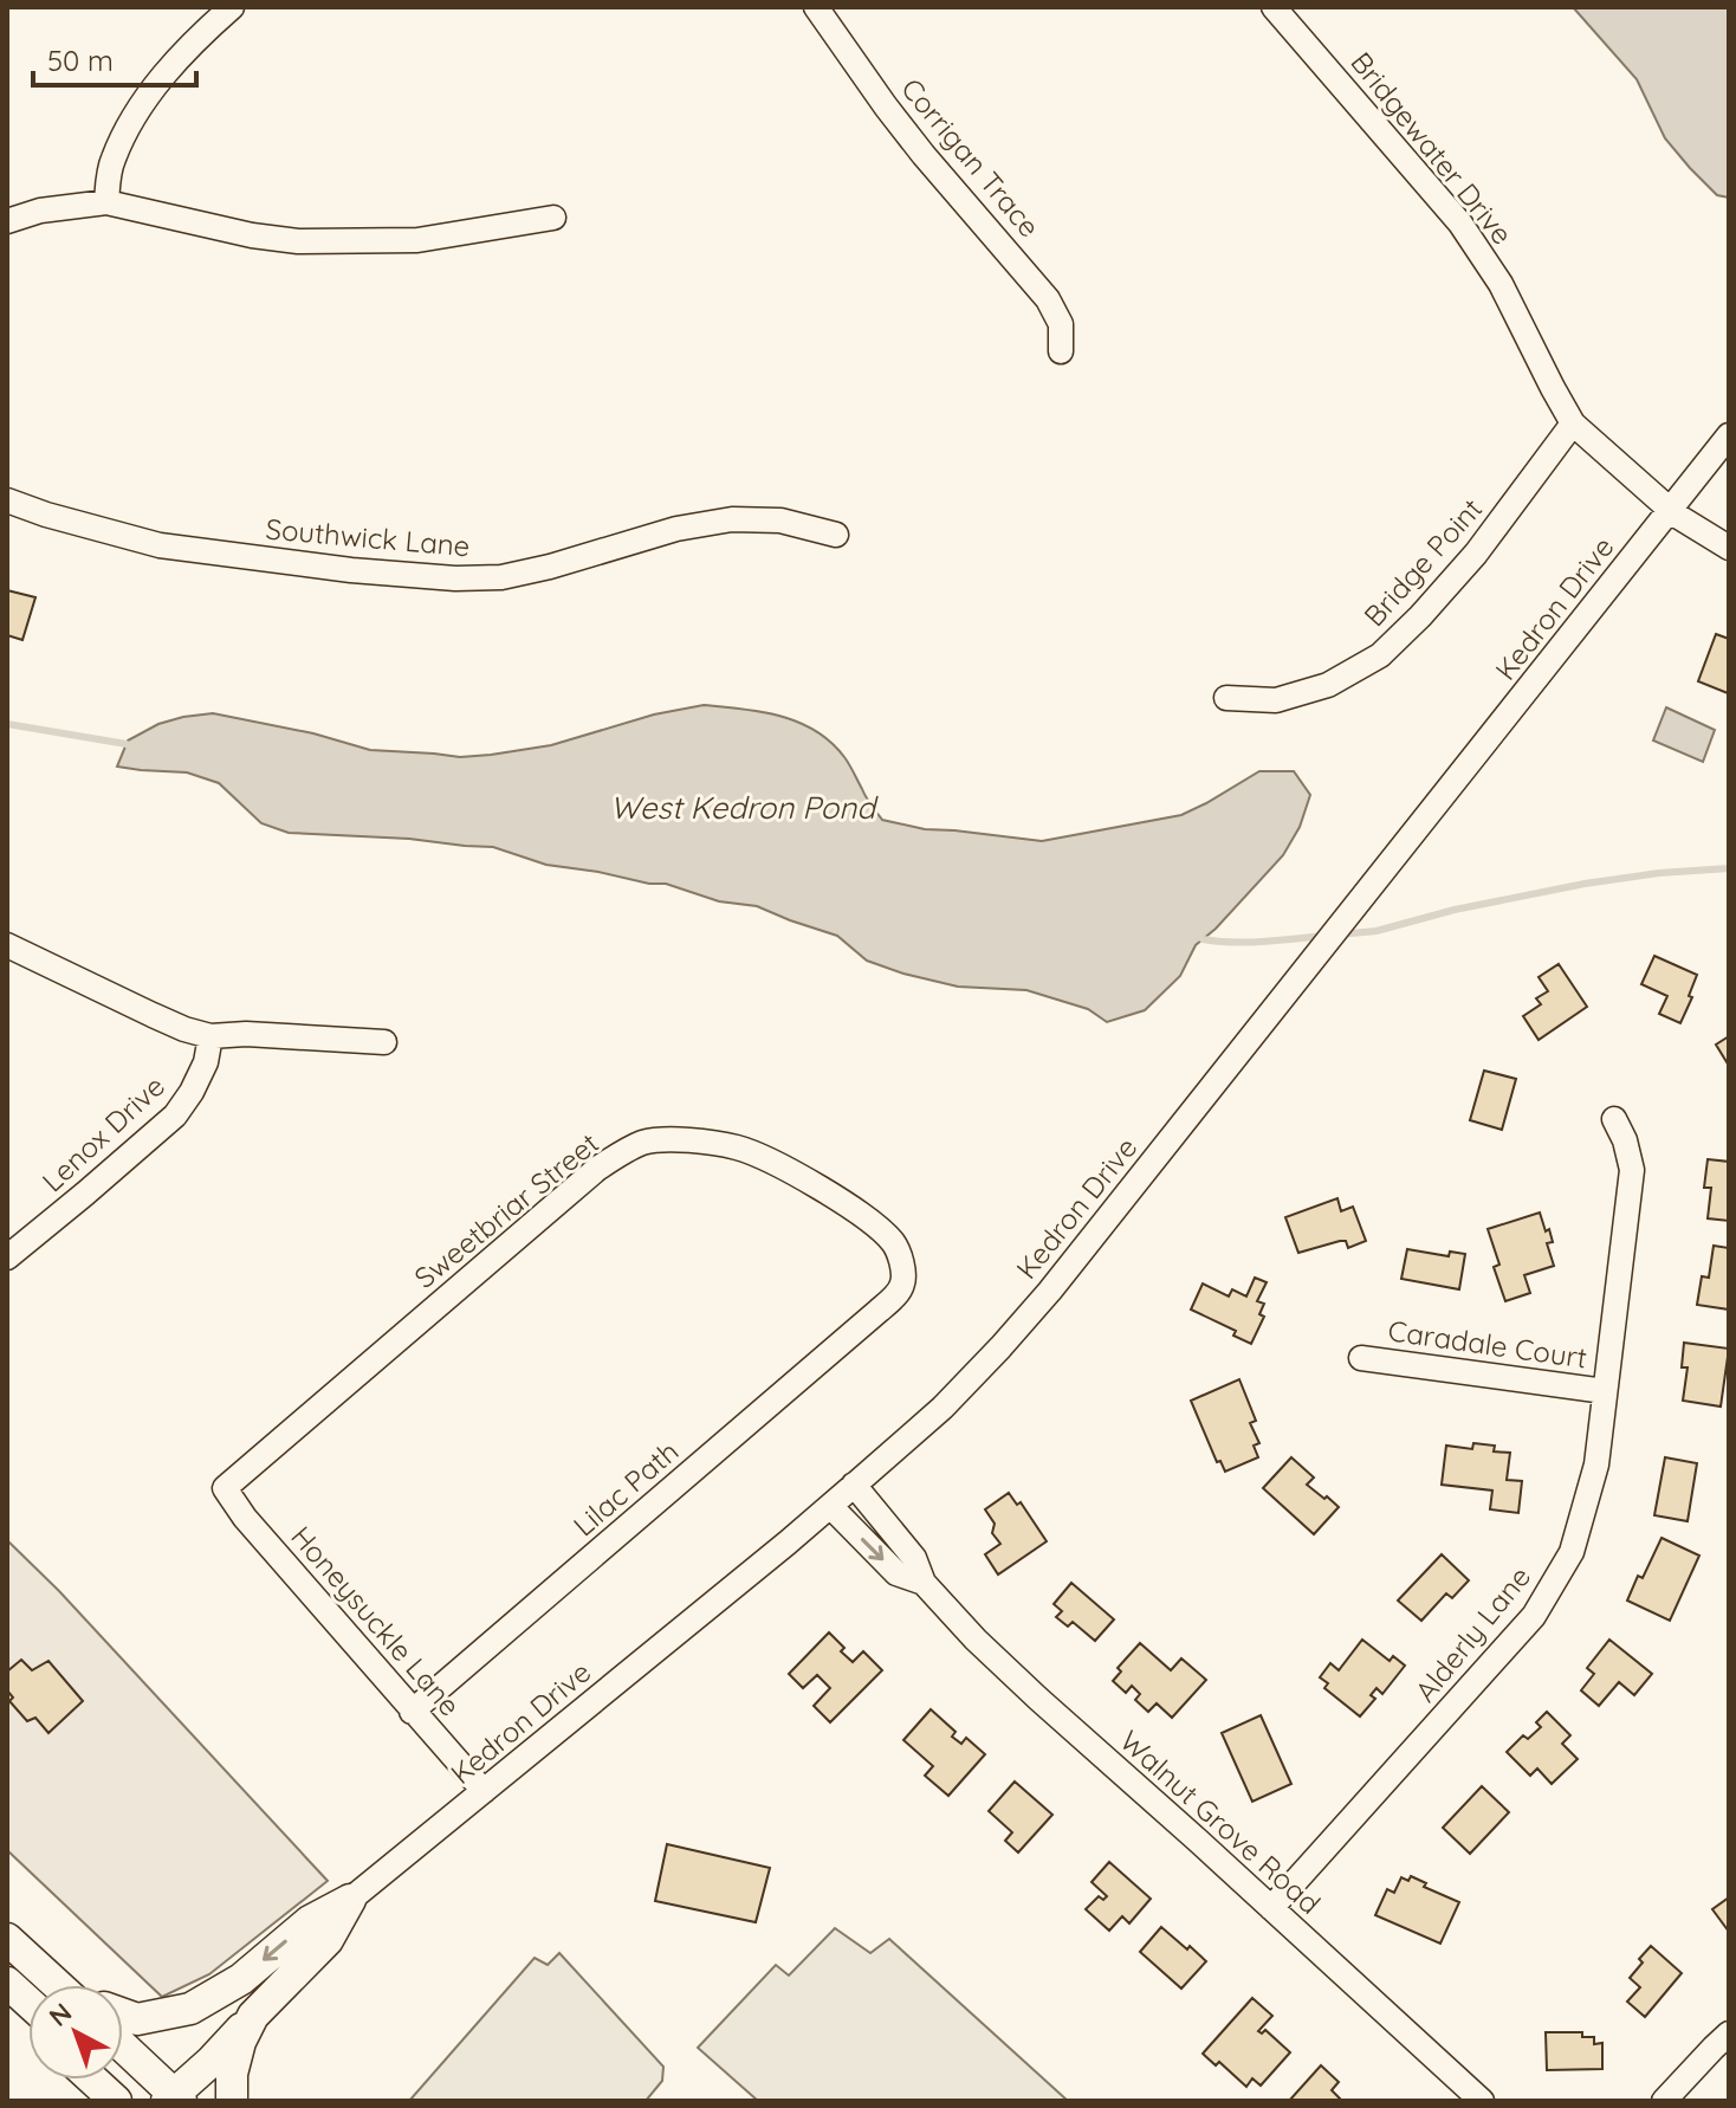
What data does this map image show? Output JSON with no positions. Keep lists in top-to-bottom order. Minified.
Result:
{"streets":{"street":["Bridgewater Drive","Corrigan Trace","Southwick Lane","Bridge Point","Kedron Drive","Lenox Drive","Sweetbriar Street","Caradale Court","Lilac Path","Honeysuckle Lane","Alderly Lane","Walnut Grove Road"]},"crossings":[["Bridgewater Drive","Bridge Point"],["Bridgewater Drive","Kedron Drive"],["Kedron Drive","Honeysuckle Lane"],["Kedron Drive","Walnut Grove Road"],["Sweetbriar Street","Lilac Path"],["Sweetbriar Street","Honeysuckle Lane"],["Caradale Court","Alderly Lane"],["Lilac Path","Honeysuckle Lane"],["Alderly Lane","Walnut Grove Road"]],"water":["West Kedron Pond"],"scale_bar":"50 m","north":"top left"}
